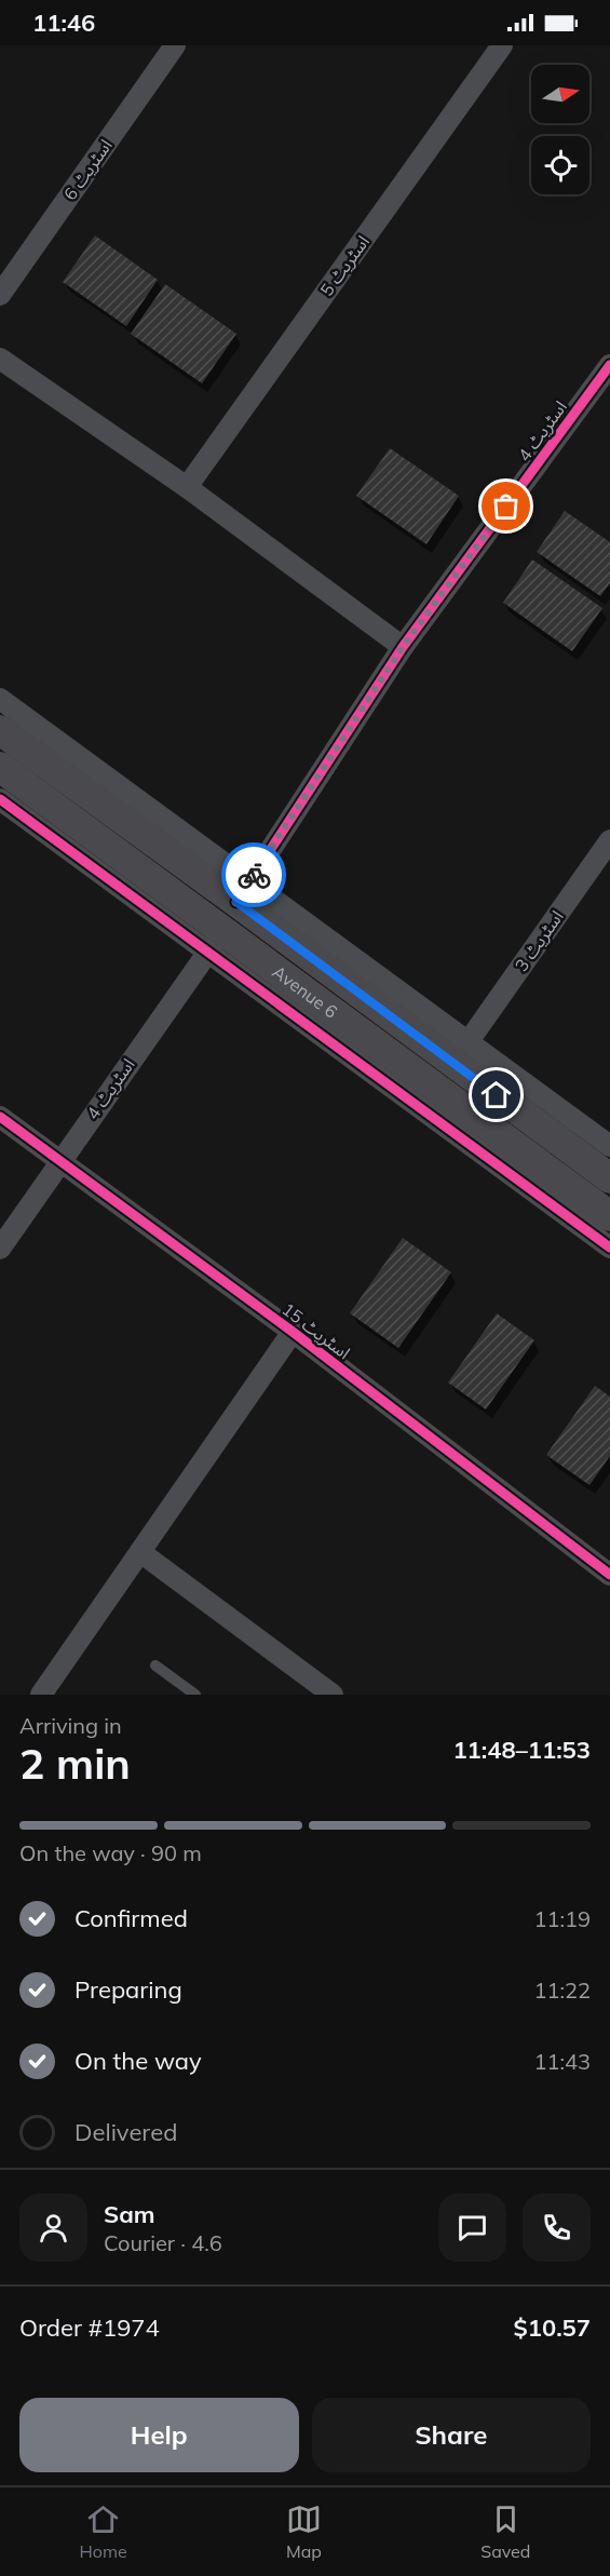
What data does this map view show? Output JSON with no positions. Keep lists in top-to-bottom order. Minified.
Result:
{"streets":{"main road":["Avenue 6"],"street":["اسٹریٹ 6","اسٹریٹ 5","اسٹریٹ 4","اسٹریٹ 3","اسٹریٹ 15"]},"crossings":[["اسٹریٹ 4","Avenue 6"],["اسٹریٹ 4","اسٹریٹ 15"]],"north":"right","page":{"status":"11:46","heading":["2 min","Arriving in","11:48–11:53"],"panel":["Sam","Courier · 4.6","Order #1974","$10.57"],"bar":"On the way · 90 m","list":[["Confirmed","11:19"],["Preparing","11:22"],["On the way","11:43"],"Delivered"],"buttons":["Help","Share"],"tabs":["Home","Map","Saved"]}}
